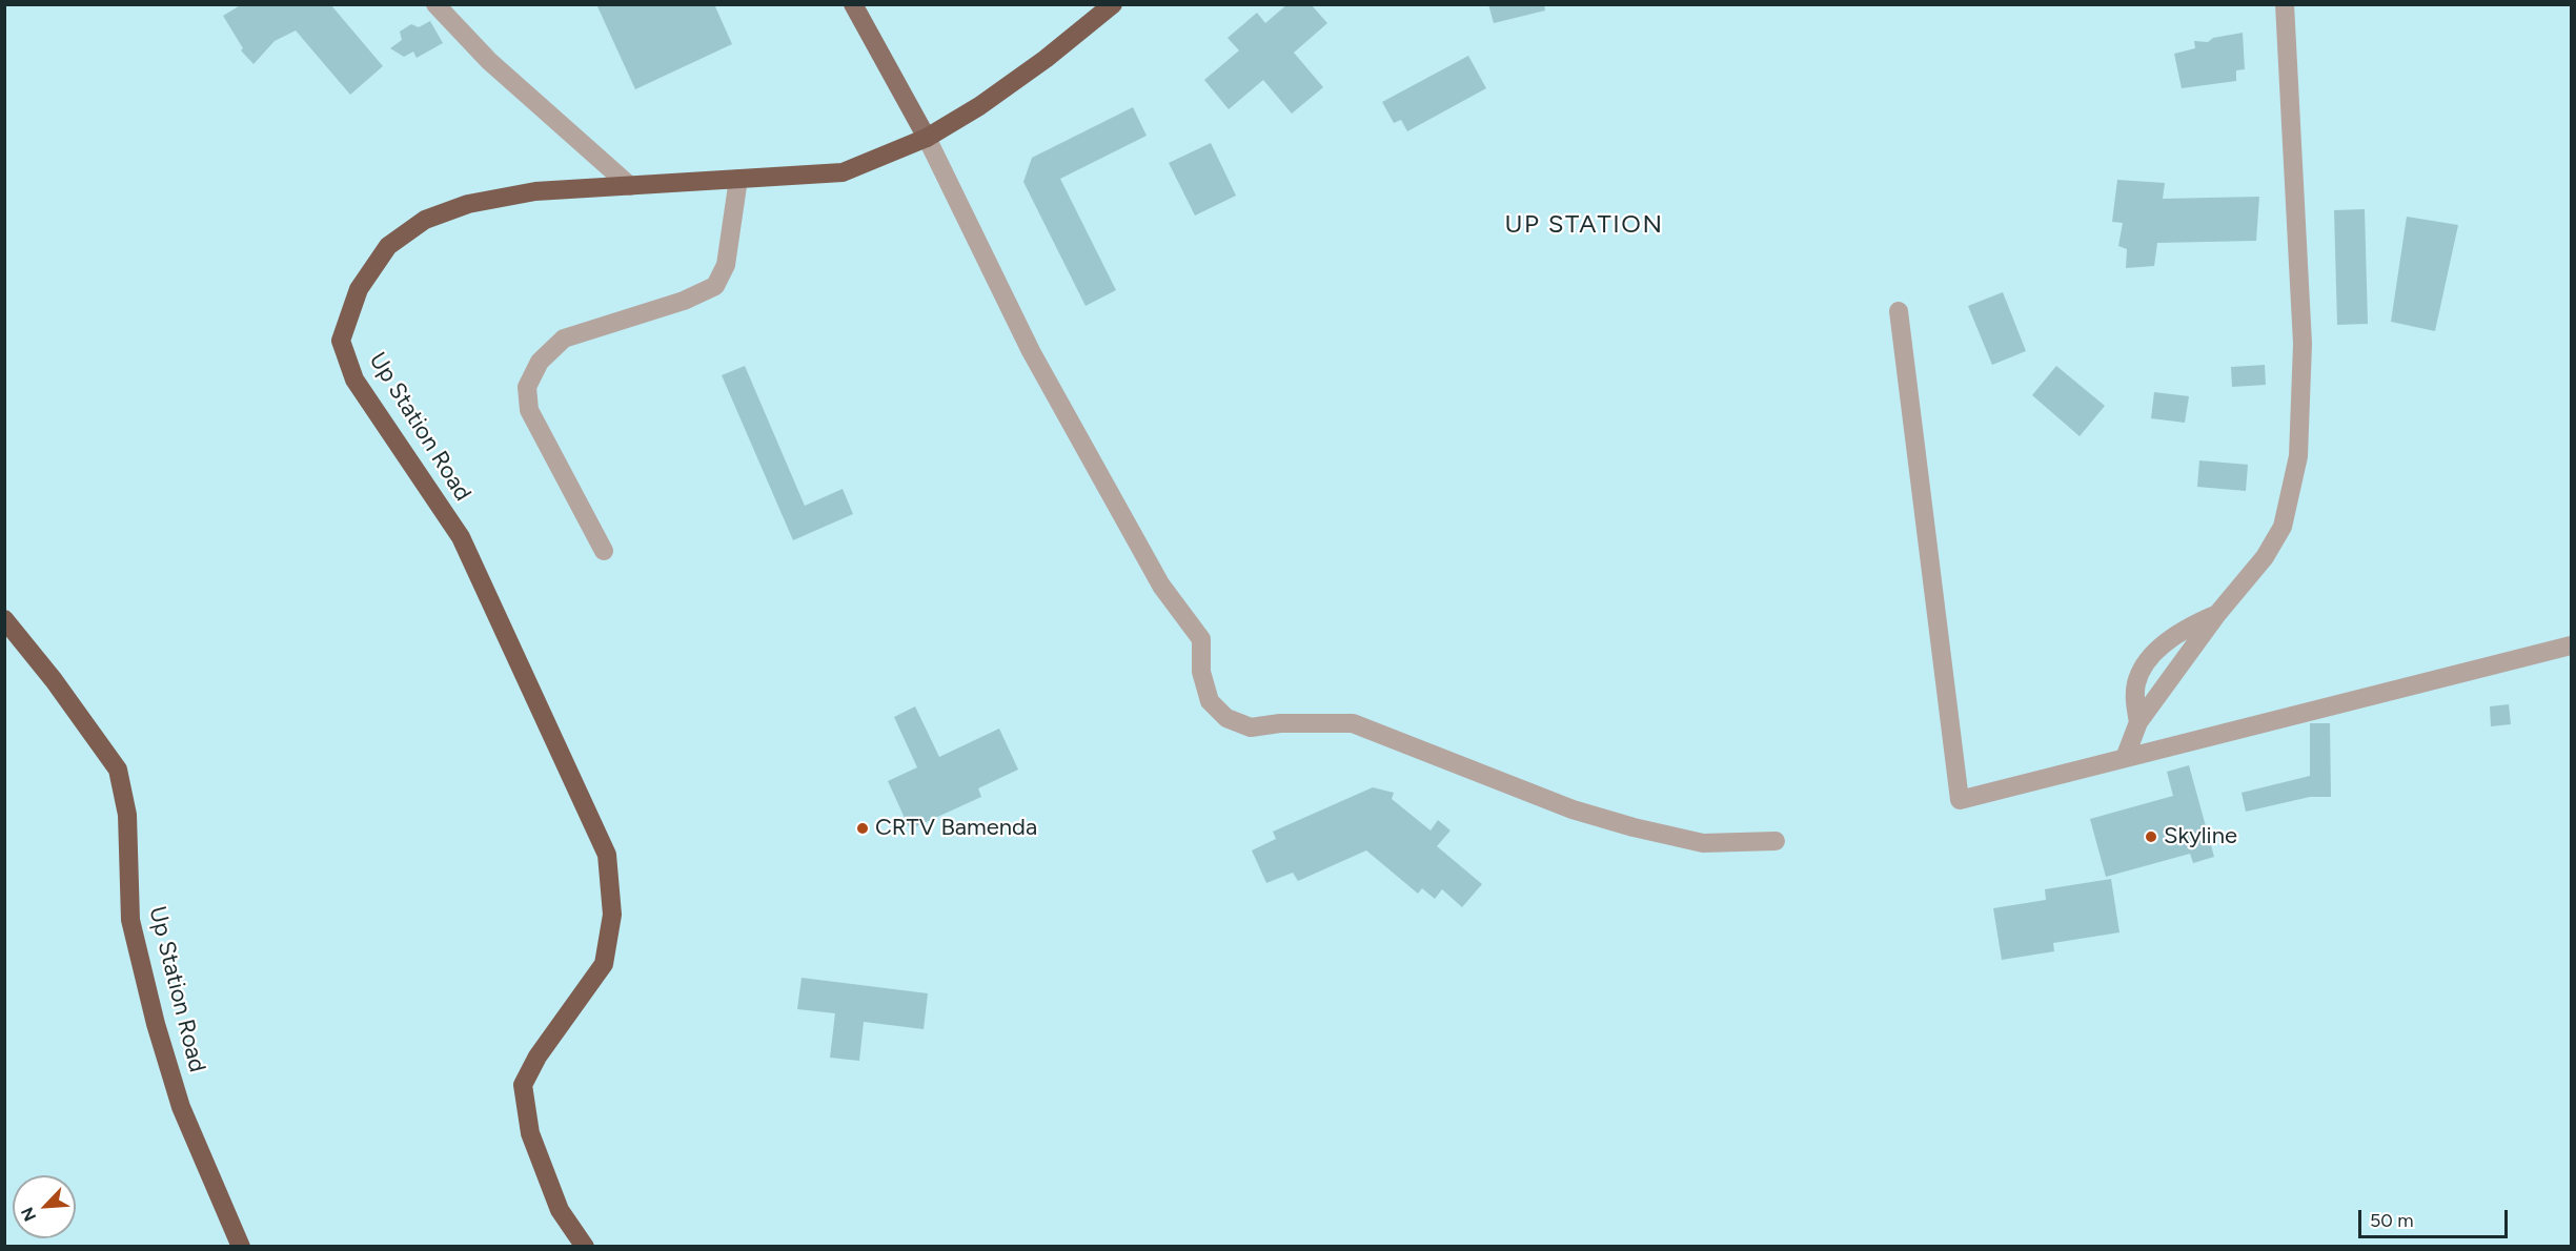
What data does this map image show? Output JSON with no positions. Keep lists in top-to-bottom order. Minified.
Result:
{"streets":{"highway":["Up Station Road"]},"districts":["UP STATION"],"places":["CRTV Bamenda","Skyline"],"scale_bar":"50 m","north":"bottom left"}
